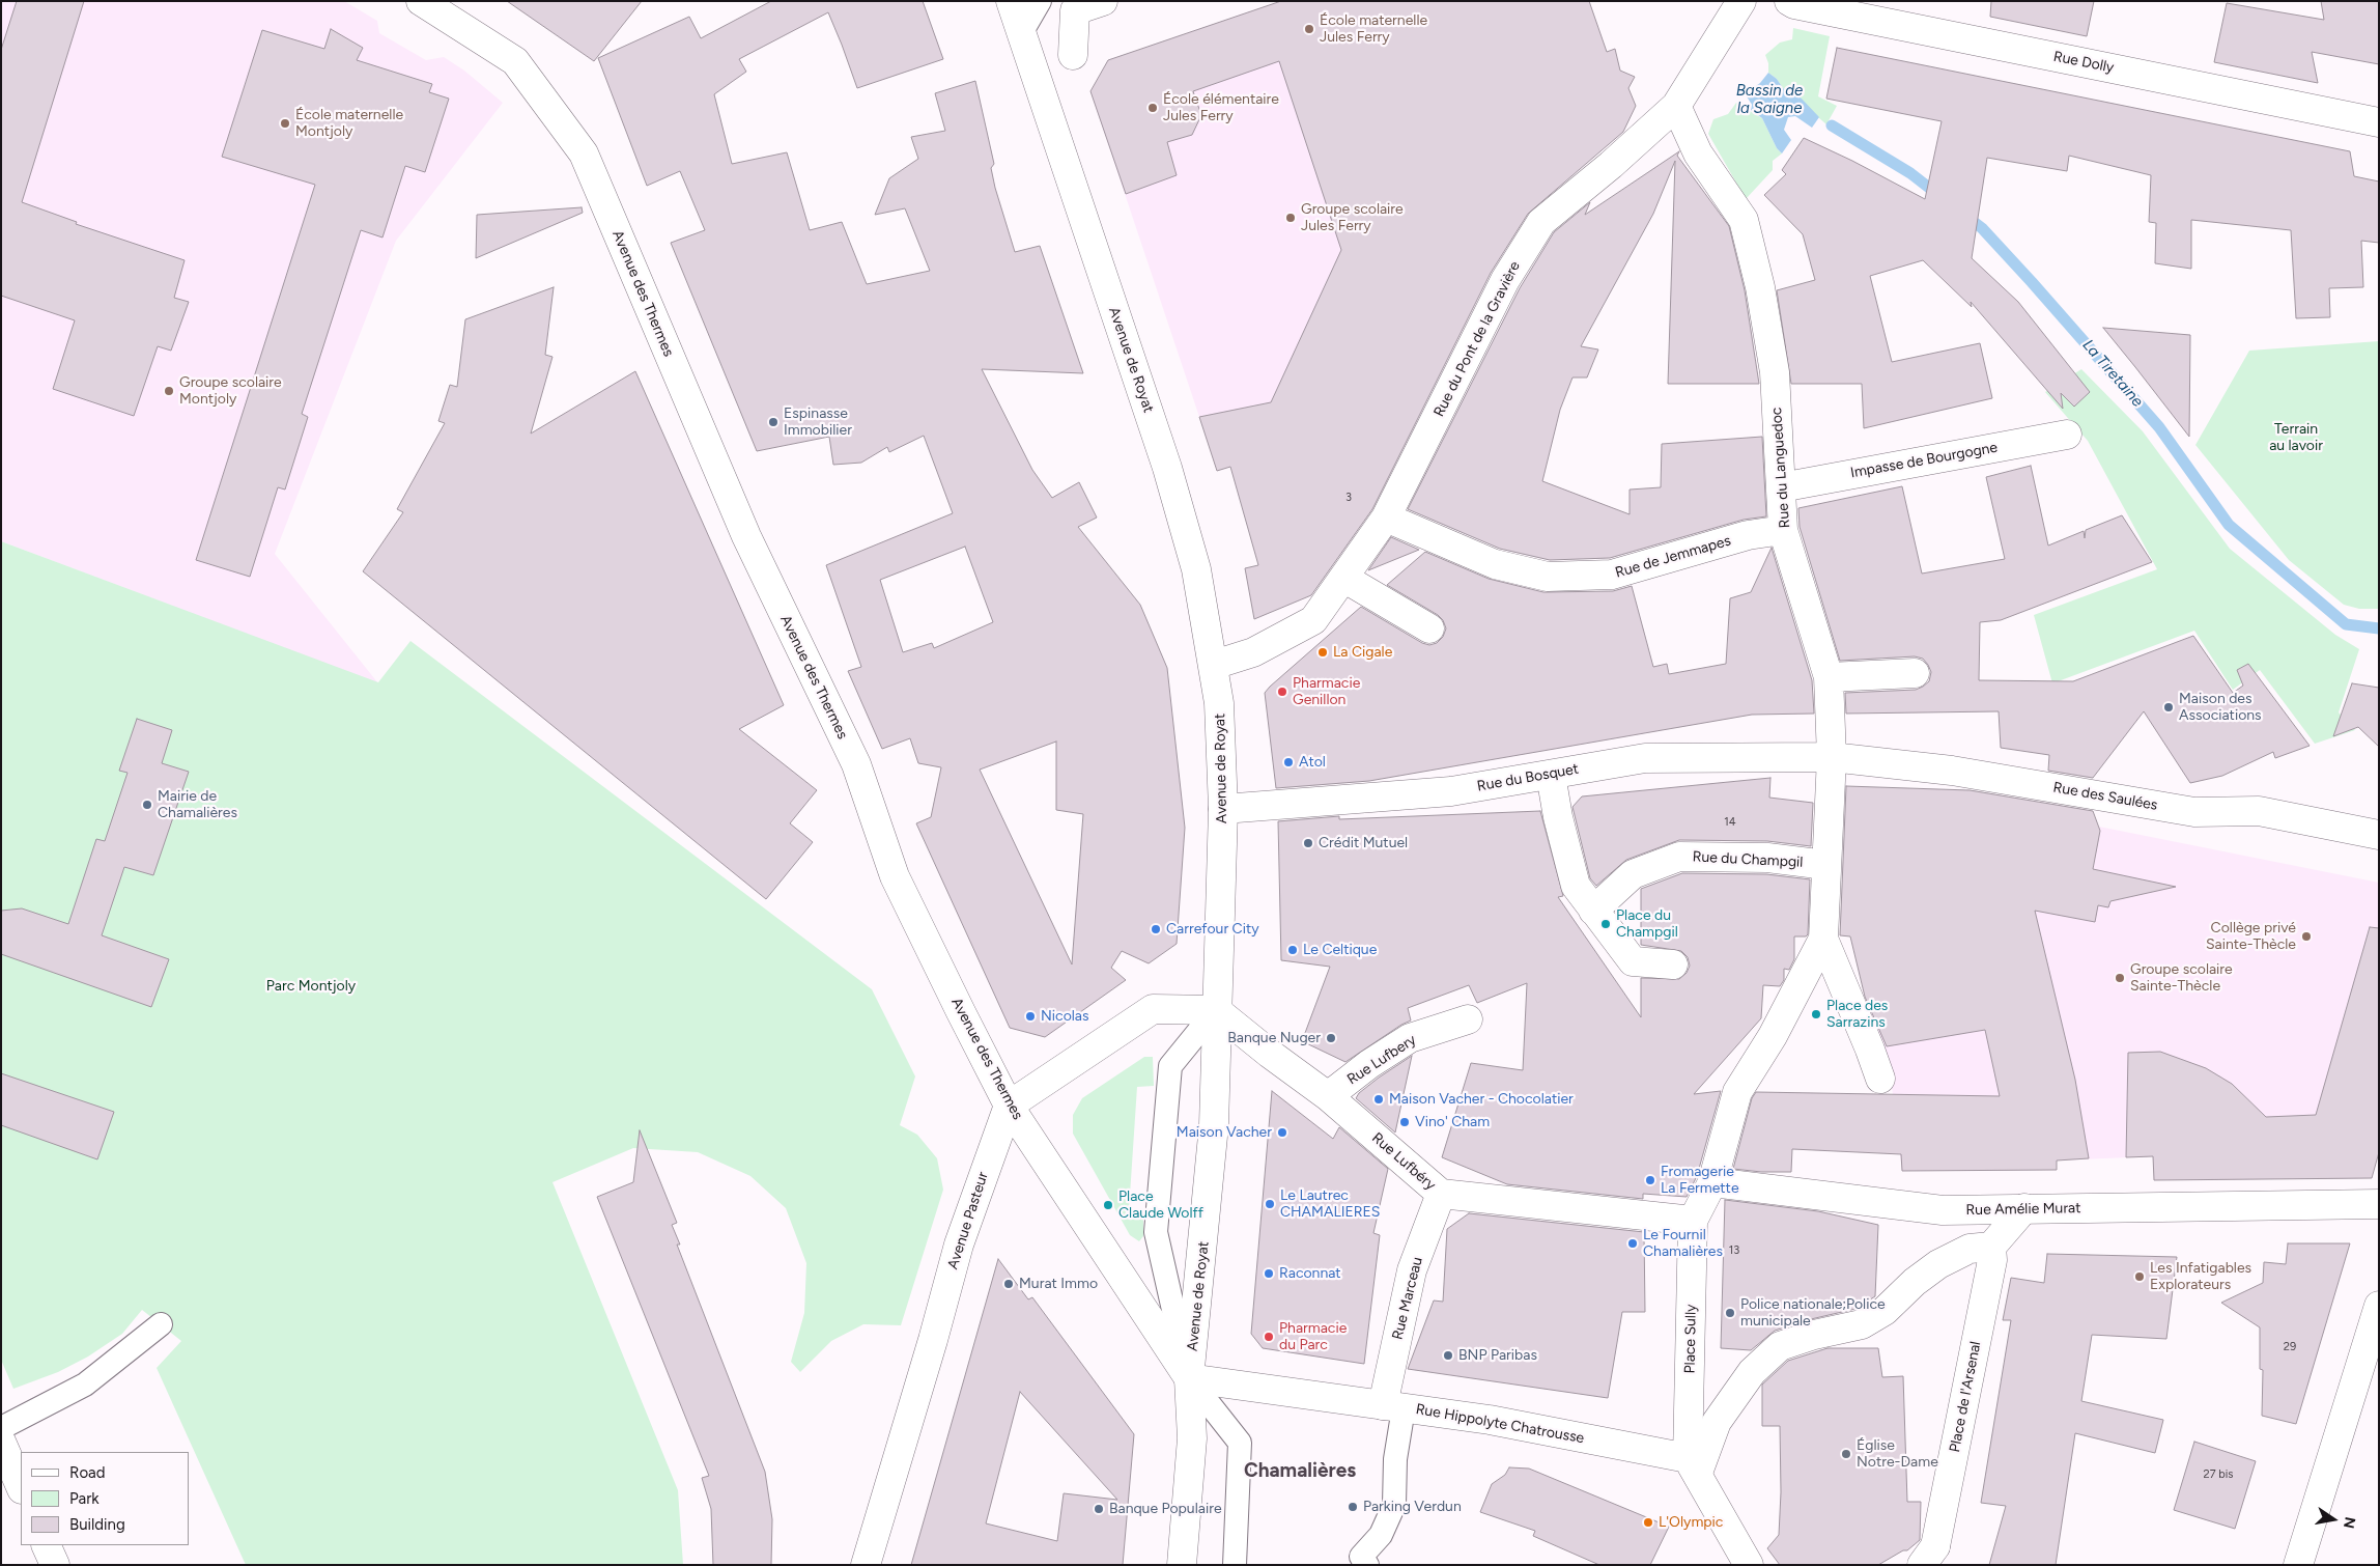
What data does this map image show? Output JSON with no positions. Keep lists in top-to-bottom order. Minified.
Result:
{"streets":{"street":["Rue Dolly","Avenue des Thermes","Rue du Pont de la Gravière","Avenue de Royat","Impasse de Bourgogne","Rue du Languedoc","Rue de Jemmapes","Rue du Bosquet","Rue des Saulées","Rue du Champgil","Rue Lufbery","Rue Lufbéry","Rue Amélie Murat","Avenue Pasteur","Rue Marceau","Place Sully","Place de l'Arsenal","Rue Hippolyte Chatrousse"]},"crossings":[["Avenue des Thermes","Avenue de Royat"],["Avenue des Thermes","Avenue Pasteur"],["Avenue des Thermes","Rue Hippolyte Chatrousse"],["Rue du Pont de la Gravière","Avenue de Royat"],["Rue du Pont de la Gravière","Rue du Languedoc"],["Rue du Pont de la Gravière","Rue de Jemmapes"],["Avenue de Royat","Rue du Bosquet"],["Avenue de Royat","Rue Lufbéry"],["Avenue de Royat","Rue Hippolyte Chatrousse"],["Impasse de Bourgogne","Rue du Languedoc"],["Rue du Languedoc","Rue de Jemmapes"],["Rue du Languedoc","Rue du Bosquet"],["Rue du Languedoc","Rue des Saulées"],["Rue du Languedoc","Rue du Champgil"],["Rue du Bosquet","Rue des Saulées"],["Rue Lufbery","Rue Lufbéry"],["Rue Lufbéry","Rue Marceau"],["Rue Lufbéry","Place Sully"],["Rue Marceau","Rue Hippolyte Chatrousse"],["Place Sully","Rue Hippolyte Chatrousse"]],"districts":["Chamalières"],"water":["Bassin de la Saigne","La Tiretaine"],"parks":["Terrain au lavoir","Parc Montjoly"],"places":["École maternelle Jules Ferry","École élémentaire Jules Ferry","École maternelle Montjoly","Groupe scolaire Jules Ferry","Groupe scolaire Montjoly","Espinasse Immobilier","La Cigale","Pharmacie Genillon","Maison des Associations","Atol","Mairie de Chamalières","Crédit Mutuel","Place du Champgil","Carrefour City","Collège privé Sainte-Thècle","Le Celtique","Groupe scolaire Sainte-Thècle","Place des Sarrazins","Nicolas","Banque Nuger","Maison Vacher - Chocolatier","Vino' Cham","Maison Vacher","Fromagerie La Fermette","Le Lautrec CHAMALIERES","Place Claude Wolff","Le Fournil Chamalières","Raconnat","Les Infatigables Explorateurs","Murat Immo","Police nationale;Police municipale","Pharmacie du Parc","BNP Paribas","Église Notre-Dame","Parking Verdun","Banque Populaire","L'Olympic"],"house_numbers":["3","14","13","29","27 bis"],"legend":["Road","Park","Building"],"north":"right"}
